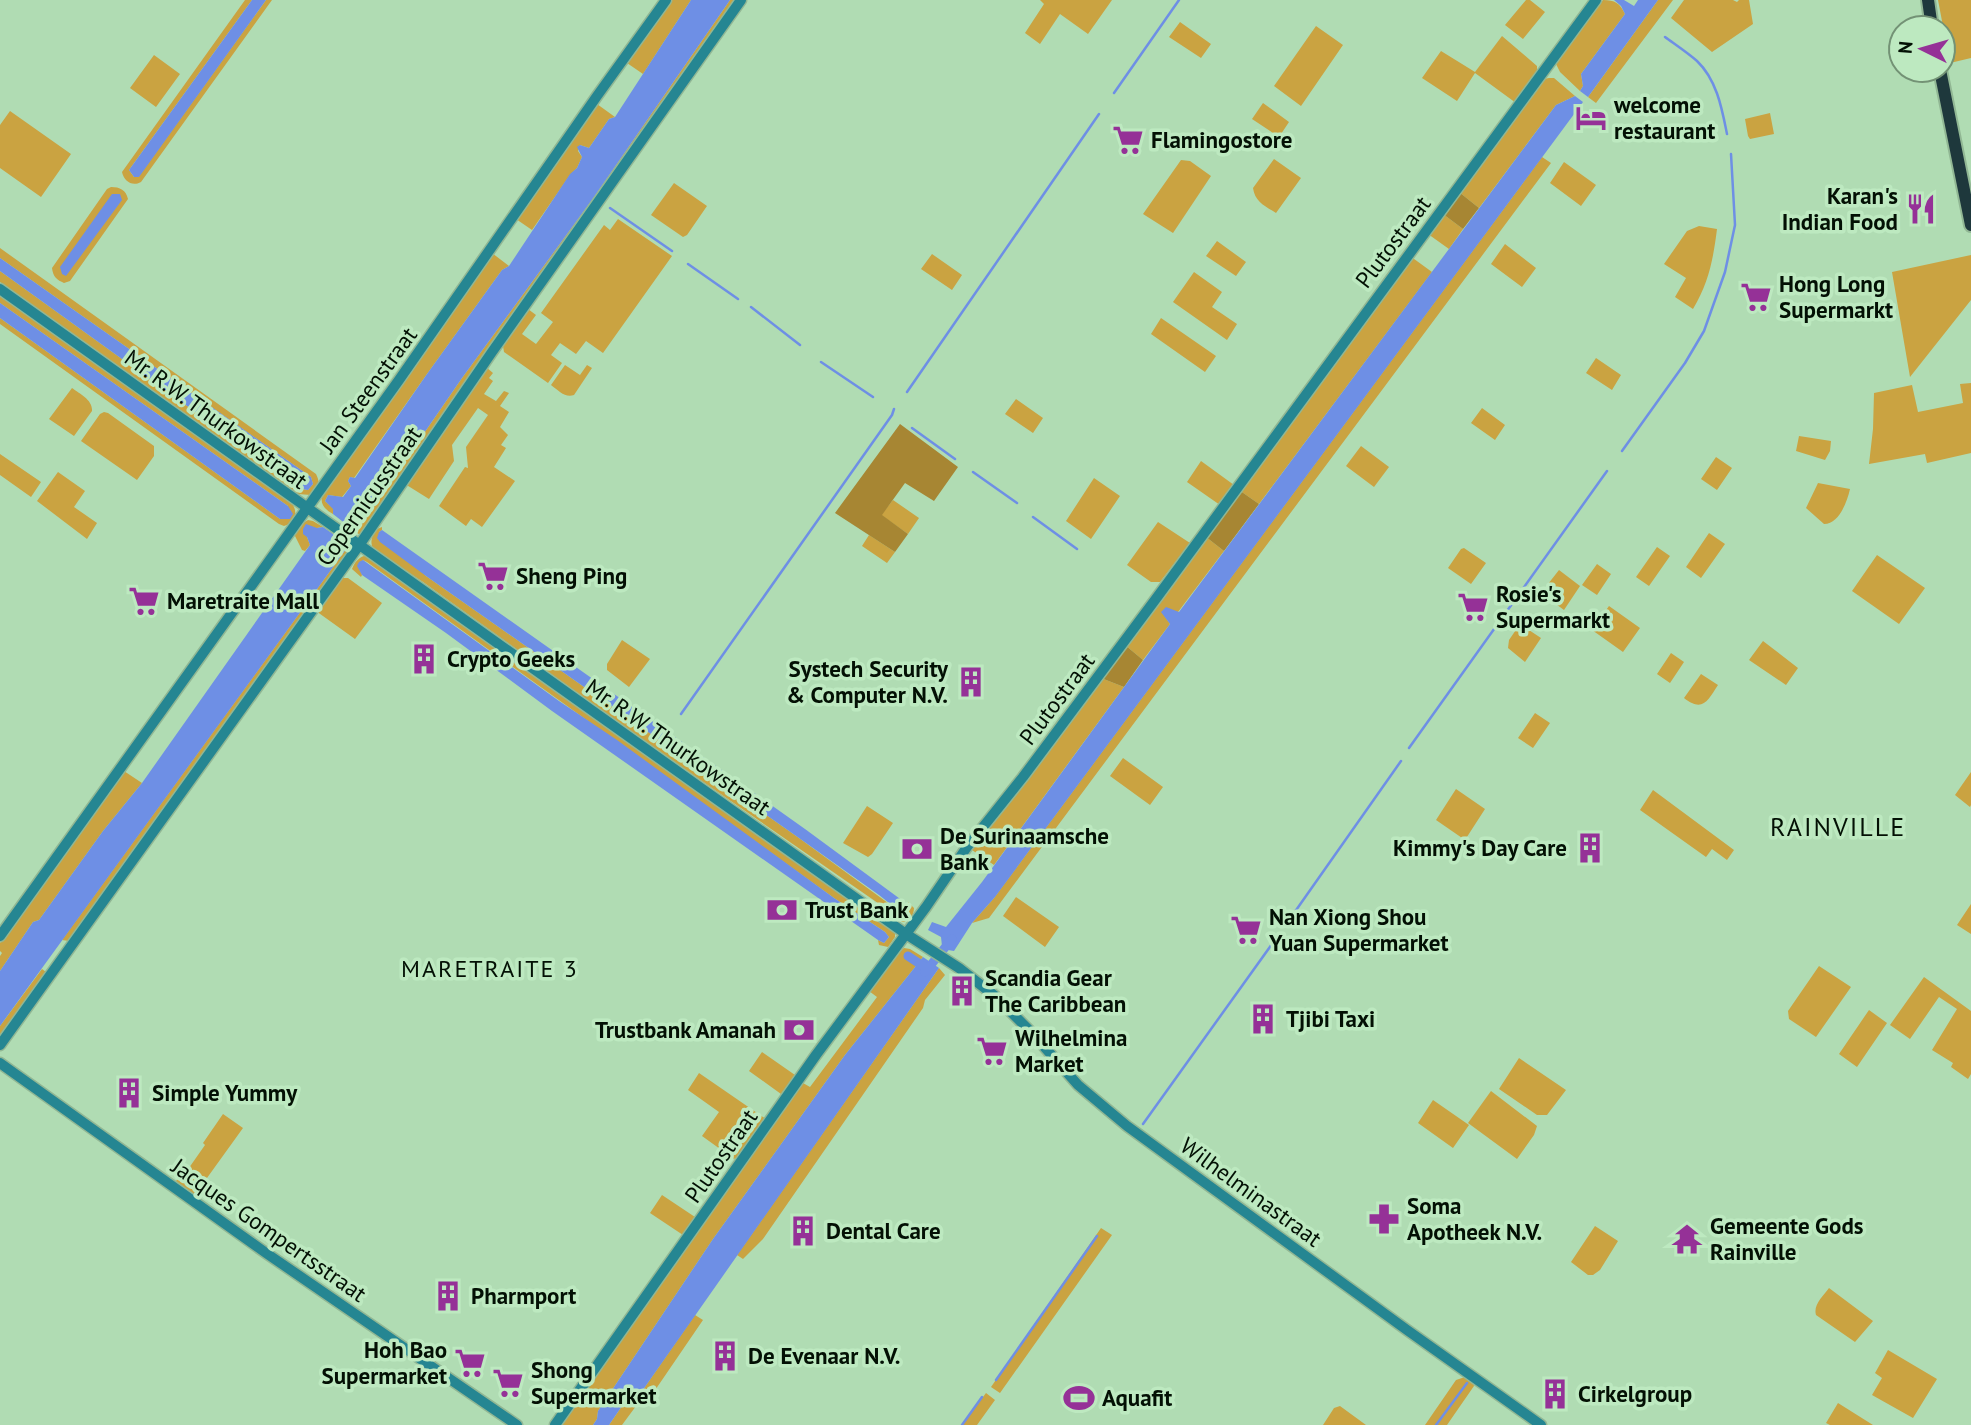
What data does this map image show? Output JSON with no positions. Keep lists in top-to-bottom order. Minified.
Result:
{"streets":{"street":["Plutostraat","Jan Steenstraat","Mr. R.W. Thurkowstraat","Copernicusstraat","Wilhelminastraat","Jacques Gompertsstraat"]},"crossings":[["Plutostraat","Mr. R.W. Thurkowstraat"],["Jan Steenstraat","Mr. R.W. Thurkowstraat"],["Mr. R.W. Thurkowstraat","Copernicusstraat"],["Mr. R.W. Thurkowstraat","Wilhelminastraat"]],"districts":["RAINVILLE","MARETRAITE 3"],"places":{"hotel":["welcome restaurant"],"supermarket":["Flamingostore","Hong Long Supermarkt","Sheng Ping","Maretraite Mall","Rosie's Supermarkt","Nan Xiong Shou Yuan Supermarket","Wilhelmina Market","Hoh Bao Supermarket","Shong Supermarket"],"restaurant":["Karan's Indian Food"],"building":["Crypto Geeks","Systech Security & Computer N.V.","Kimmy's Day Care","Scandia Gear The Caribbean","Tjibi Taxi","Simple Yummy","Dental Care","Pharmport","De Evenaar N.V.","Cirkelgroup"],"bank":["De Surinaamsche Bank","Trust Bank","Trustbank Amanah"],"pharmacy":["Soma Apotheek N.V."],"temple":["Gemeente Gods Rainville"],"sports":["Aquafit"]},"north":"left"}
